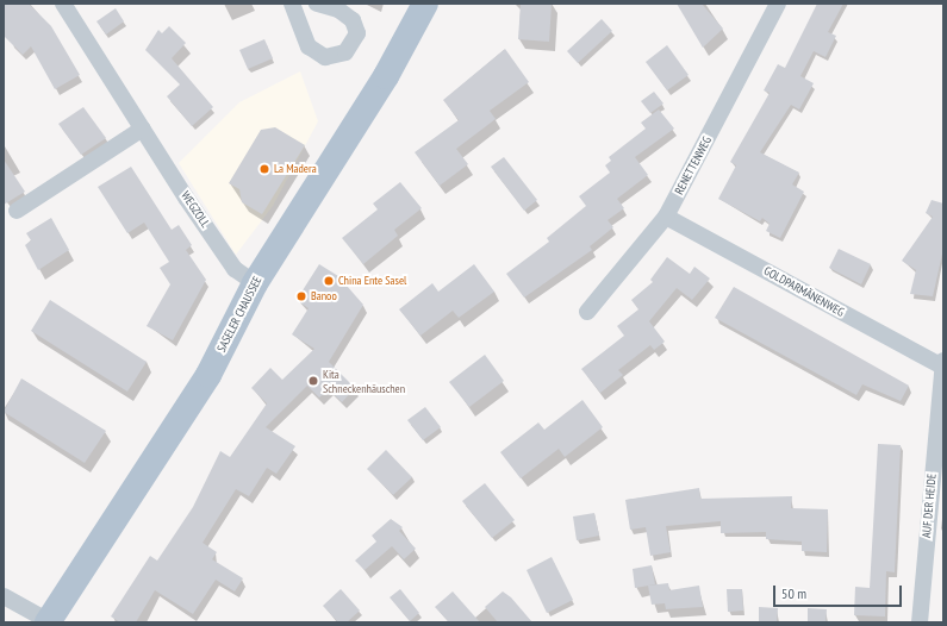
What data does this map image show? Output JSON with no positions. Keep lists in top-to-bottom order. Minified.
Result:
{"streets":{"main road":["SASELER CHAUSSEE"],"street":["RENETTENWEG","WEGZOLL","GOLDPARMÄNENWEG","AUF DER HEIDE"]},"crossings":[["RENETTENWEG","GOLDPARMÄNENWEG"],["WEGZOLL","SASELER CHAUSSEE"],["GOLDPARMÄNENWEG","AUF DER HEIDE"]],"places":["La Madera","China Ente Sasel","Banoo","Kita Schneckenhäuschen"],"scale_bar":"50 m"}
